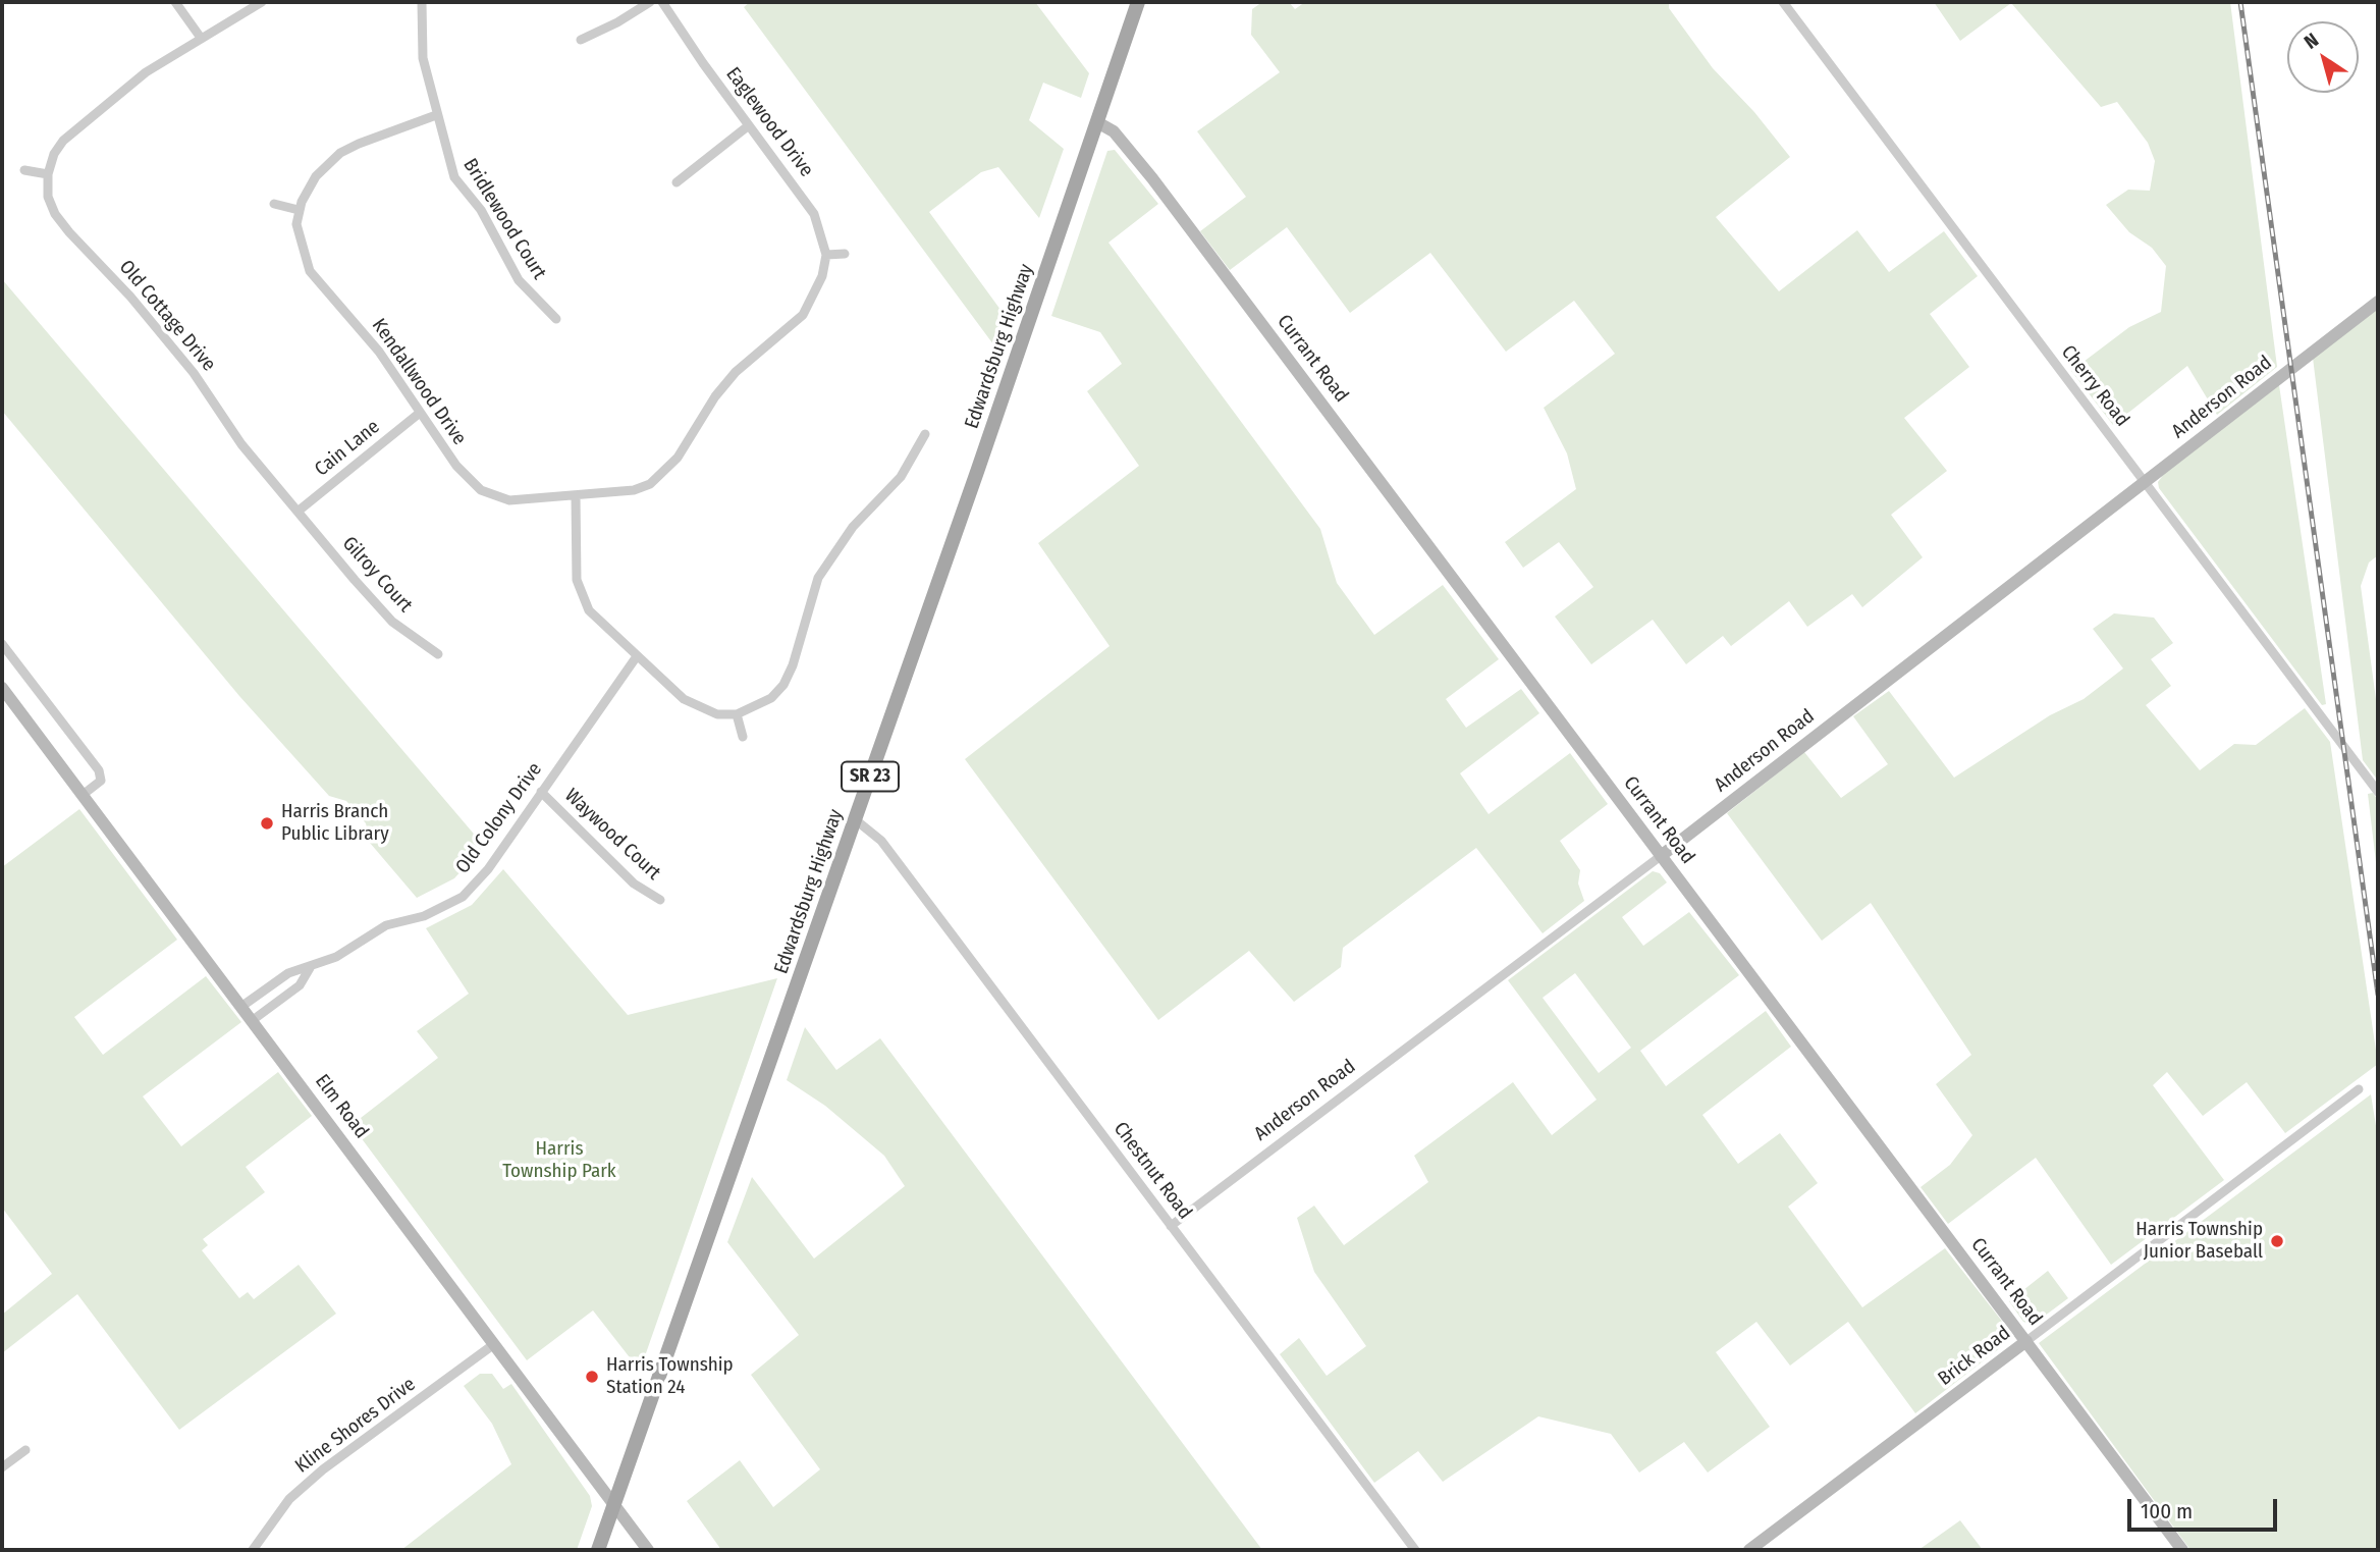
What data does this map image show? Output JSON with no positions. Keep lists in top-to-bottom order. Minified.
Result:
{"streets":{"main road":["Edwardsburg Highway","SR 23"],"street":["Eaglewood Drive","Bridlewood Court","Old Cottage Drive","Currant Road","Kendallwood Drive","Cherry Road","Anderson Road","Cain Lane","Gilroy Court","Old Colony Drive","Waywood Court","Elm Road","Chestnut Road","Brick Road","Kline Shores Drive"]},"crossings":[["Eaglewood Drive","Kendallwood Drive"],["Old Cottage Drive","Cain Lane"],["Old Cottage Drive","Gilroy Court"],["Edwardsburg Highway","Currant Road"],["Edwardsburg Highway","Elm Road"],["Edwardsburg Highway","Chestnut Road"],["Currant Road","Anderson Road"],["Currant Road","Brick Road"],["Kendallwood Drive","Cain Lane"],["Cherry Road","Anderson Road"],["Anderson Road","Chestnut Road"],["Cain Lane","Gilroy Court"],["Old Colony Drive","Waywood Court"],["Old Colony Drive","Elm Road"],["Elm Road","Kline Shores Drive"]],"parks":["Harris Township Park"],"places":["Harris Branch Public Library","Harris Township Junior Baseball","Harris Township Station 24"],"scale_bar":"100 m","north":"top left"}
